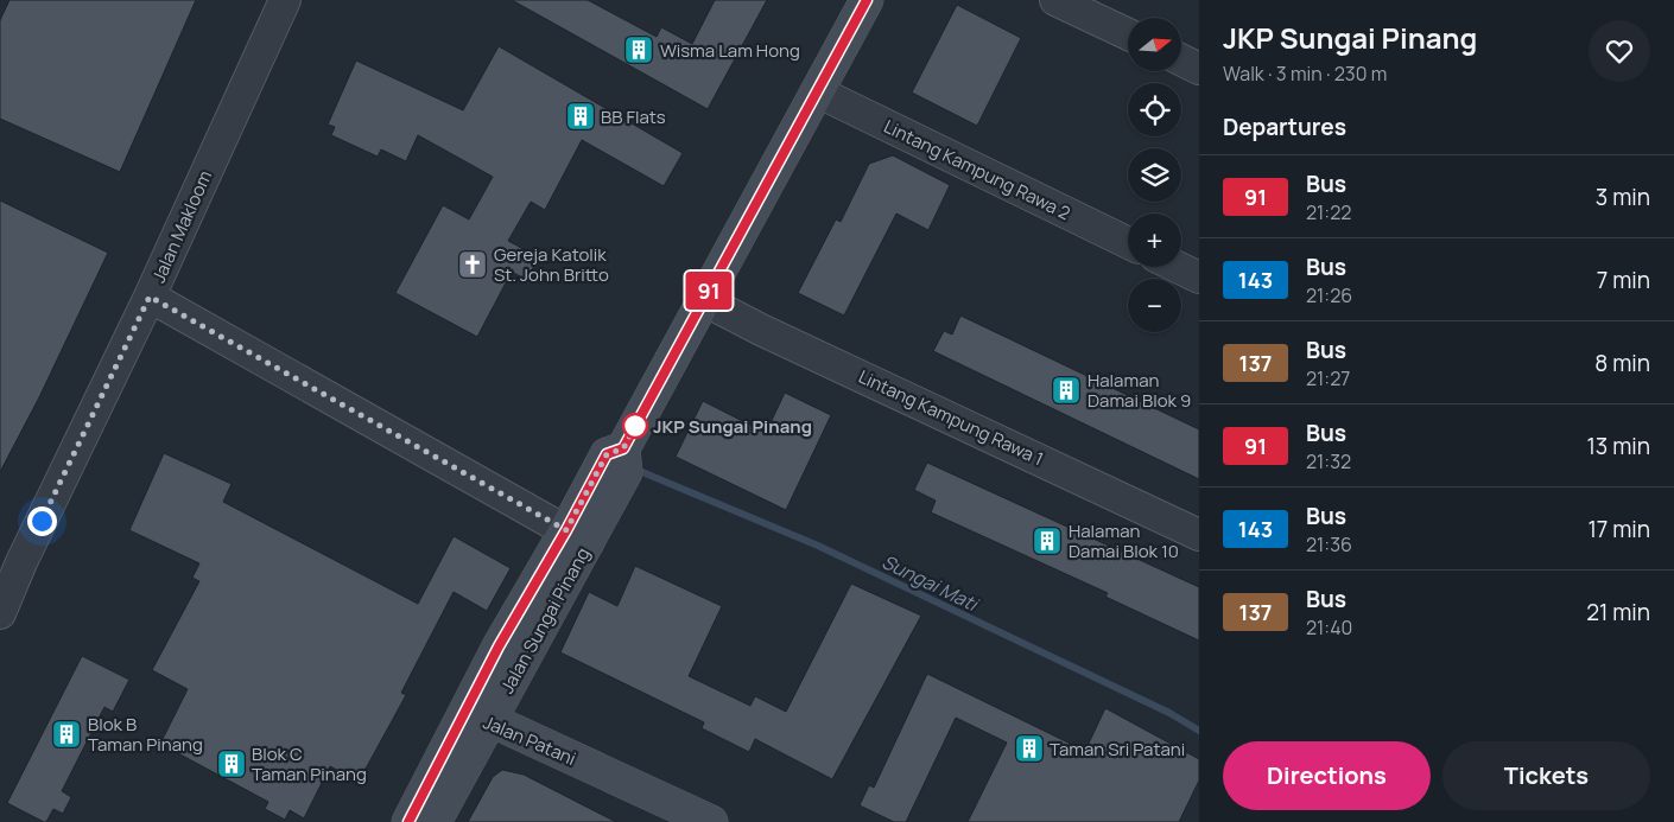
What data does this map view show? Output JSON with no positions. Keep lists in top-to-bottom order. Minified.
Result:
{"streets":{"main road":["Jalan Sungai Pinang","Jalan Patani"],"street":["Lintang Kampung Rawa 2","Jalan Makloom","Lintang Kampung Rawa 1"]},"crossings":[["Lintang Kampung Rawa 2","Jalan Sungai Pinang"],["Lintang Kampung Rawa 1","Jalan Sungai Pinang"],["Jalan Sungai Pinang","Jalan Patani"]],"water":["Sungai Mati"],"places":{"building":["Wisma Lam Hong","BB Flats","Halaman Damai Blok 9","Halaman Damai Blok 10","Blok B Taman Pinang","Taman Sri Patani","Blok C Taman Pinang"],"church":["Gereja Katolik St. John Britto"],"other":["JKP Sungai Pinang"]},"lines":["bus line 91"],"north":"right","page":{"on_map":"91","heading":[["JKP Sungai Pinang","Walk · 3 min · 230 m"],"Departures"],"map_buttons":["+","−"],"list":[{"mark":"91","name":"Bus","note":"21:22","value":"3 min"},{"mark":"143","name":"Bus","note":"21:26","value":"7 min"},{"mark":"137","name":"Bus","note":"21:27","value":"8 min"},{"mark":"91","name":"Bus","note":"21:32","value":"13 min"},{"mark":"143","name":"Bus","note":"21:36","value":"17 min"},{"mark":"137","name":"Bus","note":"21:40","value":"21 min"}],"buttons":["Directions","Tickets"]}}
